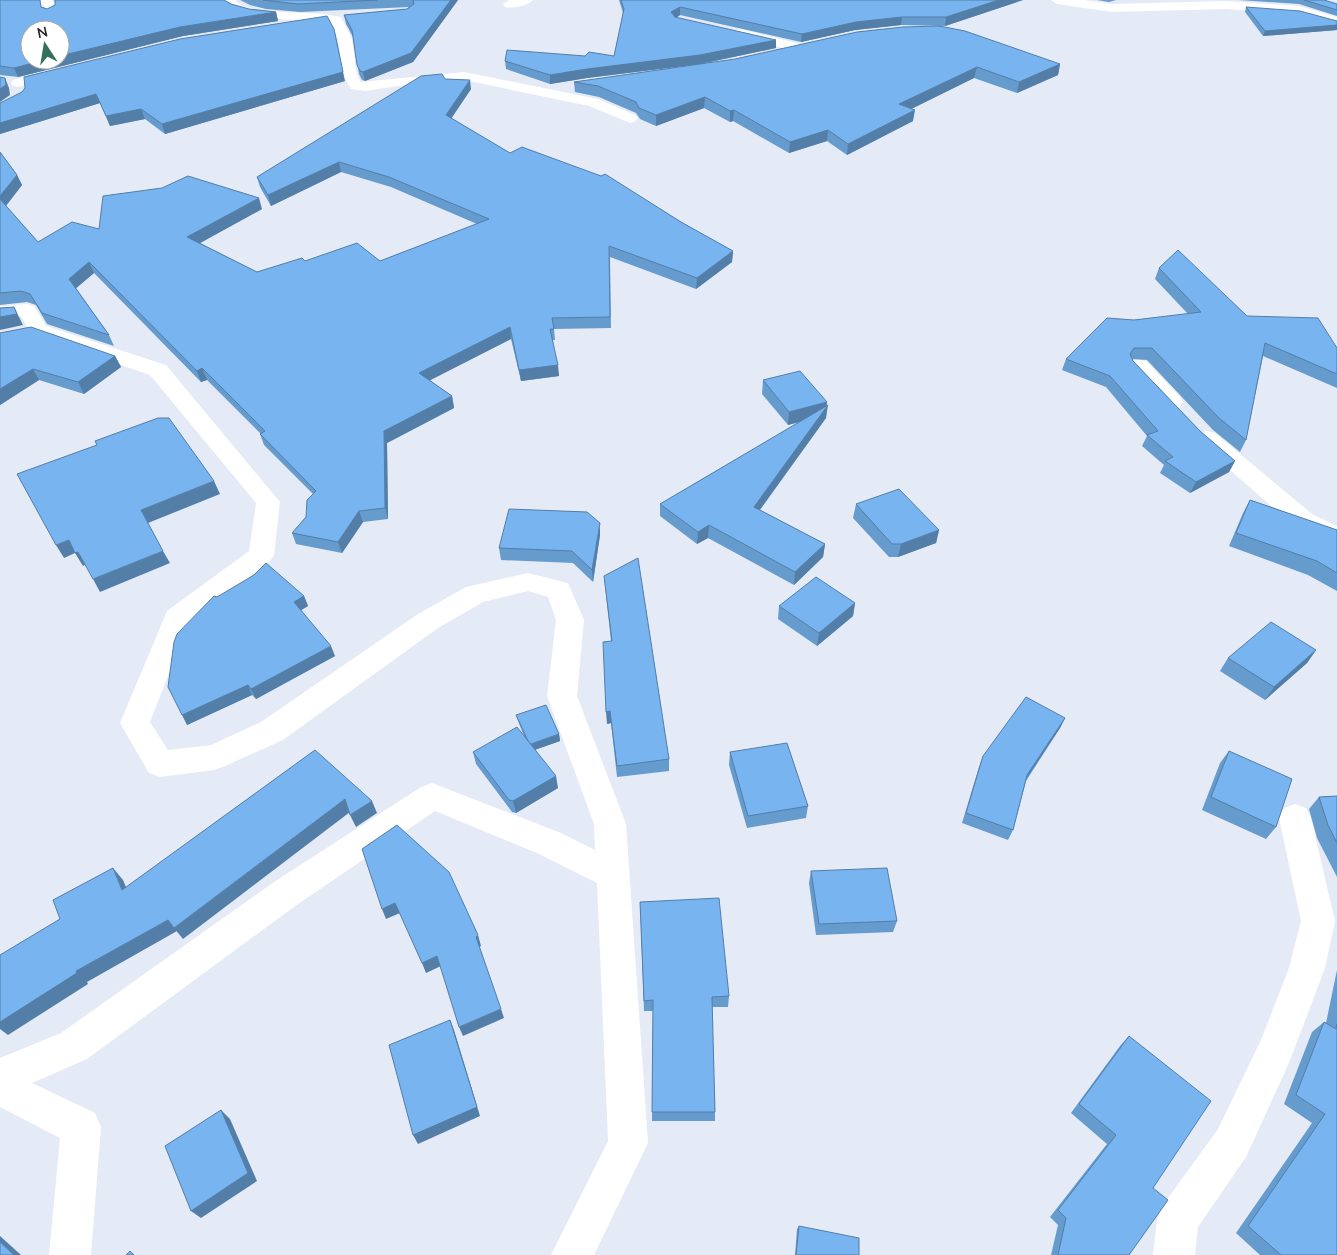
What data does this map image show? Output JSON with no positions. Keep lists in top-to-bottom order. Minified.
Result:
{"north":"top"}
